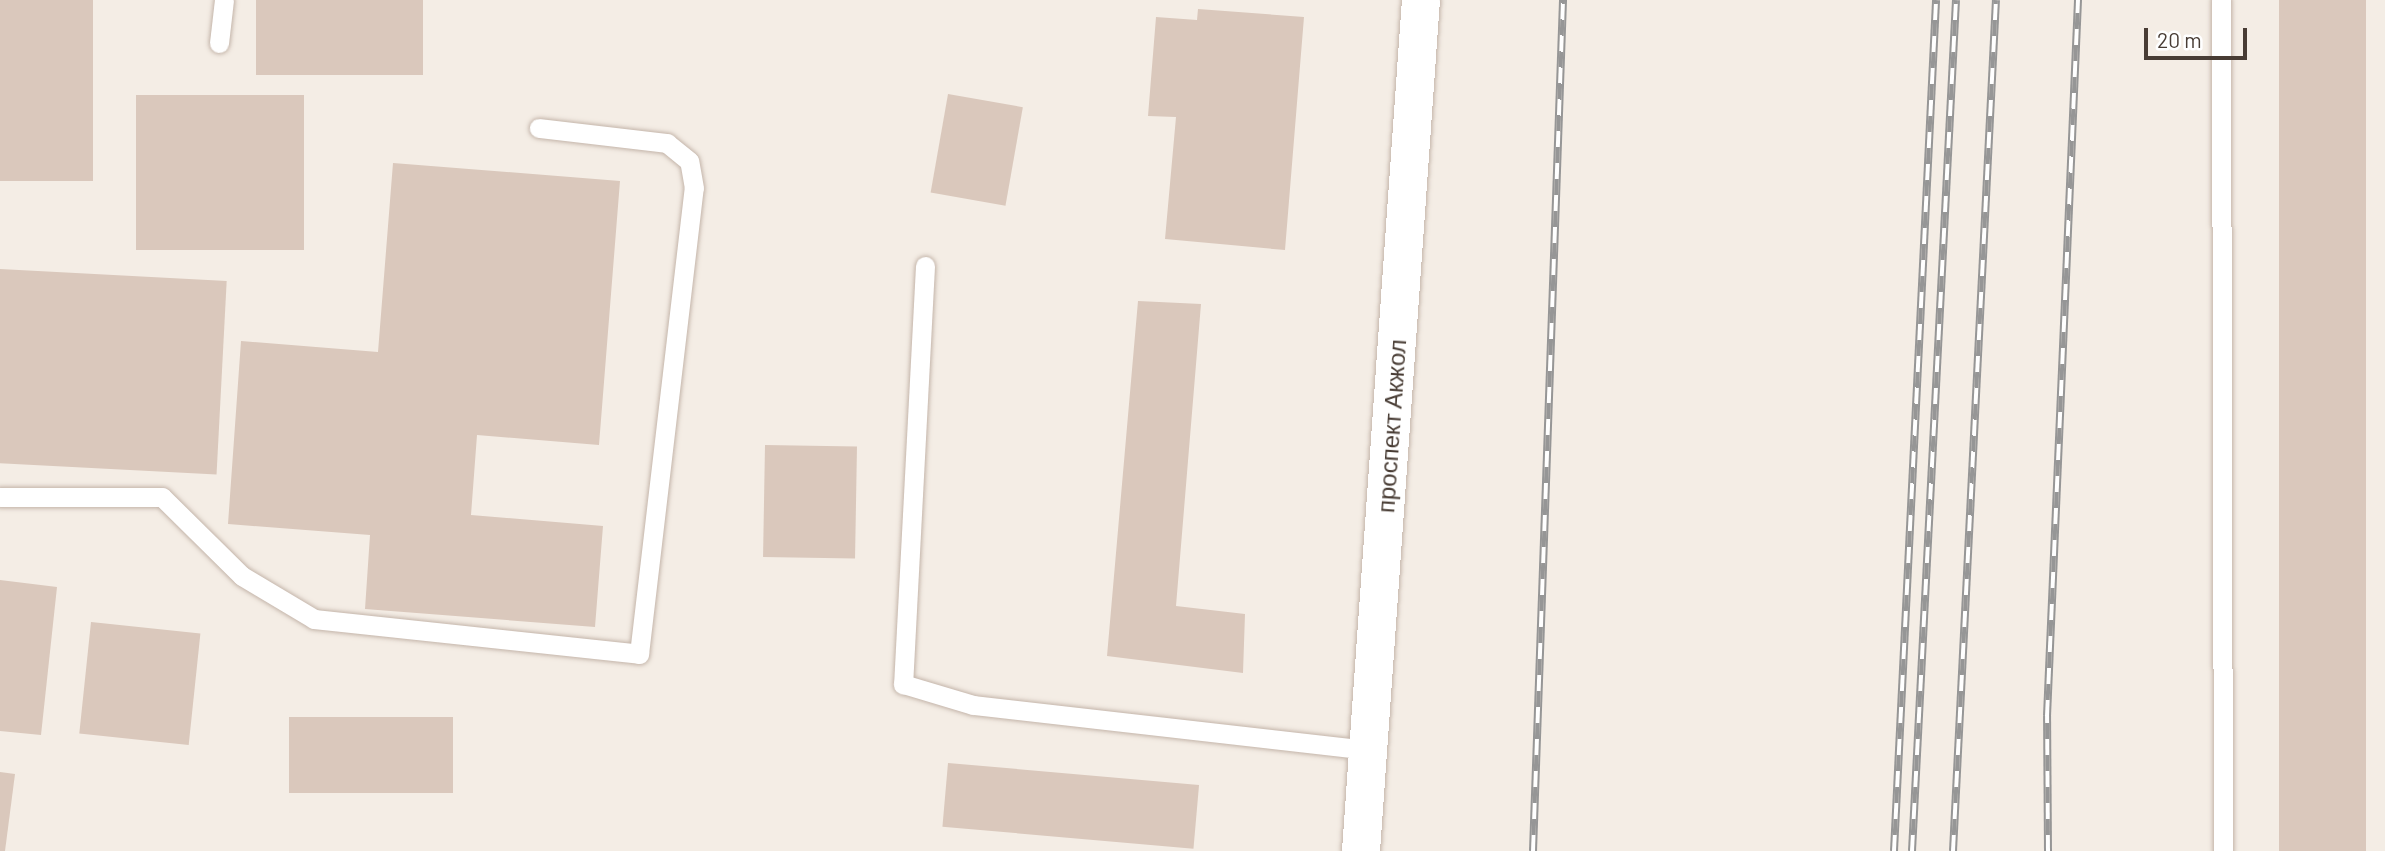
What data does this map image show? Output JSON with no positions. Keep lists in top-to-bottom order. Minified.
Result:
{"streets":{"street":["проспект Акжол"]},"scale_bar":"20 m"}
